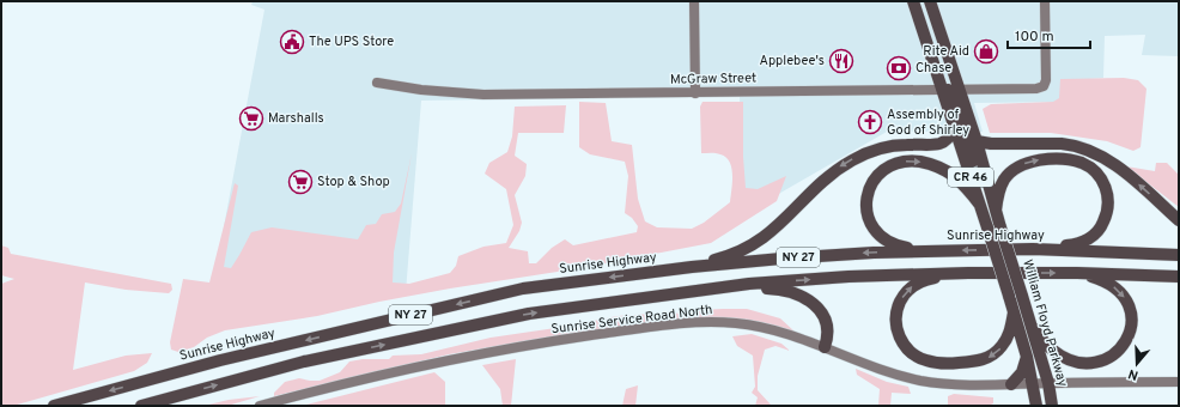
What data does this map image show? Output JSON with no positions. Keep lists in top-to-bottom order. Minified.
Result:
{"streets":{"highway":["CR 46","Sunrise Highway","NY 27","William Floyd Parkway"],"street":["McGraw Street","Sunrise Service Road North"]},"crossings":[["McGraw Street","William Floyd Parkway"],["Sunrise Service Road North","William Floyd Parkway"]],"places":{"public building":["The UPS Store"],"shop":["Rite Aid"],"restaurant":["Applebee's"],"bank":["Chase"],"supermarket":["Marshalls","Stop & Shop"],"church":["Assembly of God of Shirley"]},"scale_bar":"100 m","north":"bottom"}
